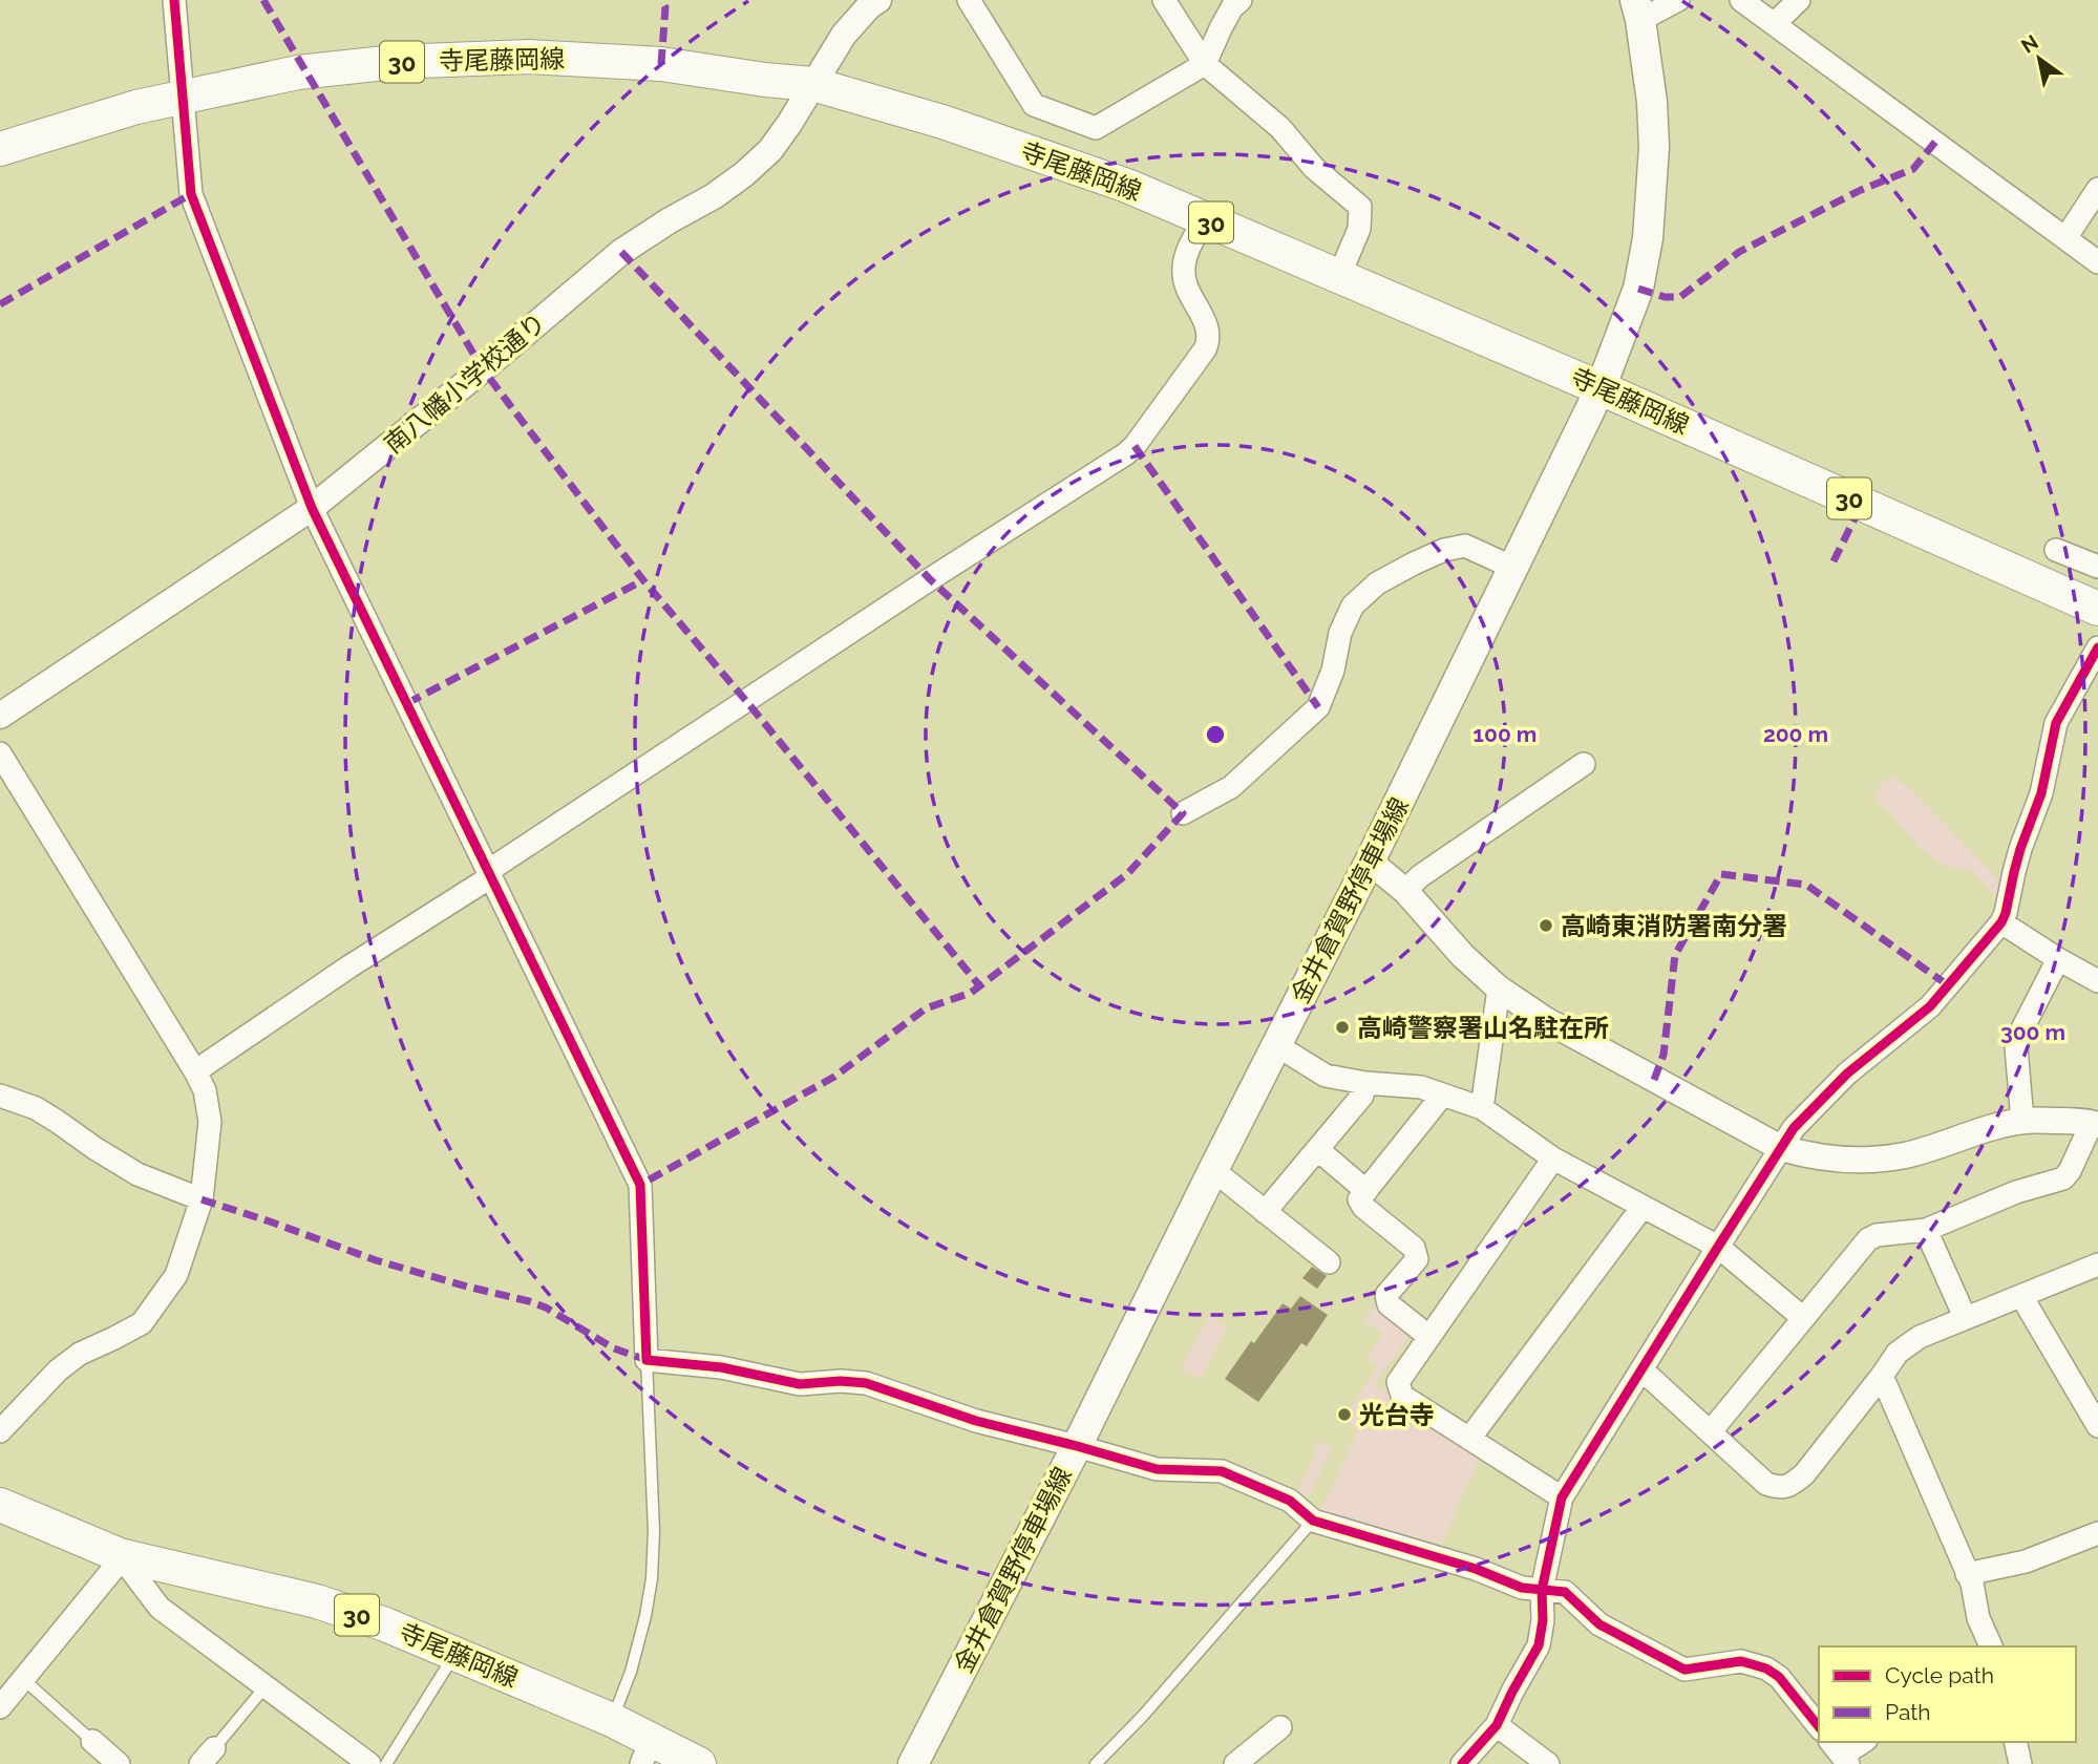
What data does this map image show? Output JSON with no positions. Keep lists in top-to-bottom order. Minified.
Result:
{"streets":{"main road":["寺尾藤岡線","30","金井倉賀野停車場線"],"street":["南八幡小学校通り"]},"crossings":[["寺尾藤岡線","南八幡小学校通り"],["寺尾藤岡線","金井倉賀野停車場線"]],"places":["高崎東消防署南分署","高崎警察署山名駐在所","光台寺"],"legend":["Cycle path","Path"],"north":"top left","rings":["100 m","200 m","300 m"]}
